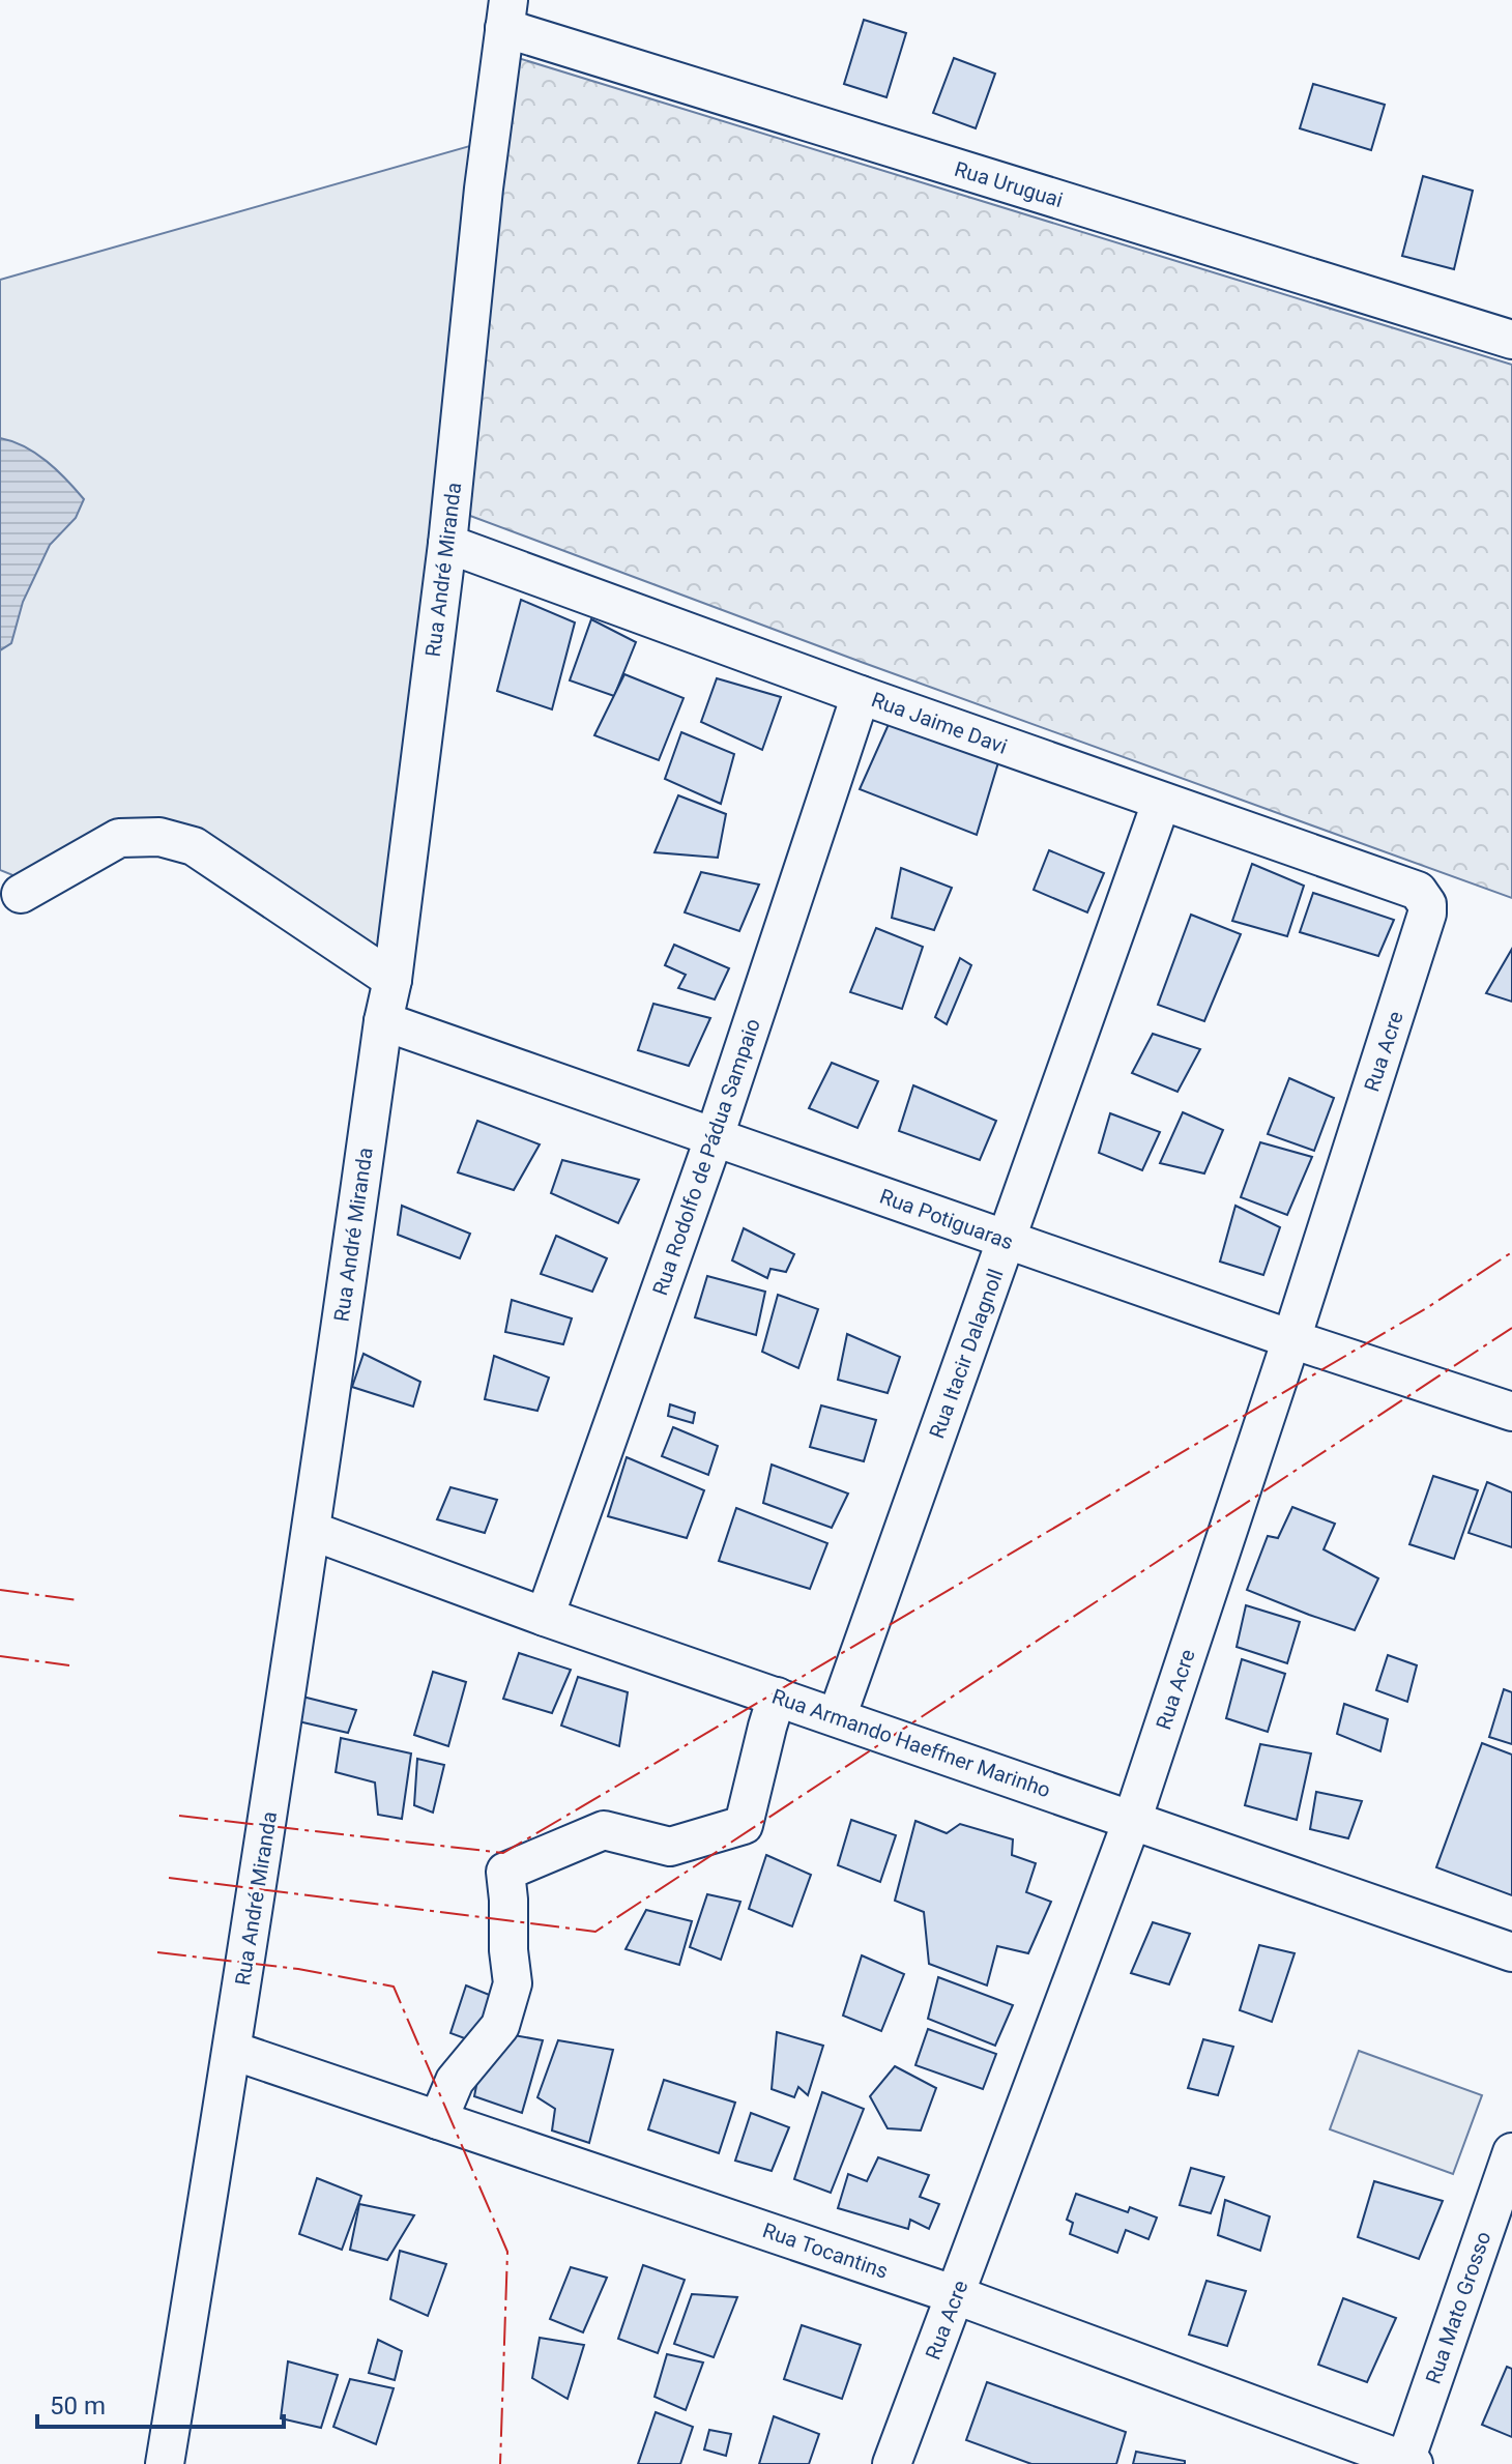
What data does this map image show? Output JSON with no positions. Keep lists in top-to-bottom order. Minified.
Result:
{"streets":{"street":["Rua Uruguai","Rua André Miranda","Rua Jaime Davi","Rua Acre","Rua Rodolfo de Pádua Sampaio","Rua Potiguaras","Rua Itacir Dalagnoll","Rua Armando Haeffner Marinho","Rua Tocantins","Rua Mato Grosso"]},"crossings":[["Rua Uruguai","Rua André Miranda"],["Rua André Miranda","Rua Jaime Davi"],["Rua André Miranda","Rua Potiguaras"],["Rua André Miranda","Rua Armando Haeffner Marinho"],["Rua André Miranda","Rua Tocantins"],["Rua Jaime Davi","Rua Acre"],["Rua Jaime Davi","Rua Rodolfo de Pádua Sampaio"],["Rua Jaime Davi","Rua Itacir Dalagnoll"],["Rua Acre","Rua Potiguaras"],["Rua Acre","Rua Armando Haeffner Marinho"],["Rua Acre","Rua Tocantins"],["Rua Rodolfo de Pádua Sampaio","Rua Potiguaras"],["Rua Rodolfo de Pádua Sampaio","Rua Armando Haeffner Marinho"],["Rua Potiguaras","Rua Itacir Dalagnoll"],["Rua Itacir Dalagnoll","Rua Armando Haeffner Marinho"],["Rua Tocantins","Rua Mato Grosso"]],"scale_bar":"50 m"}
